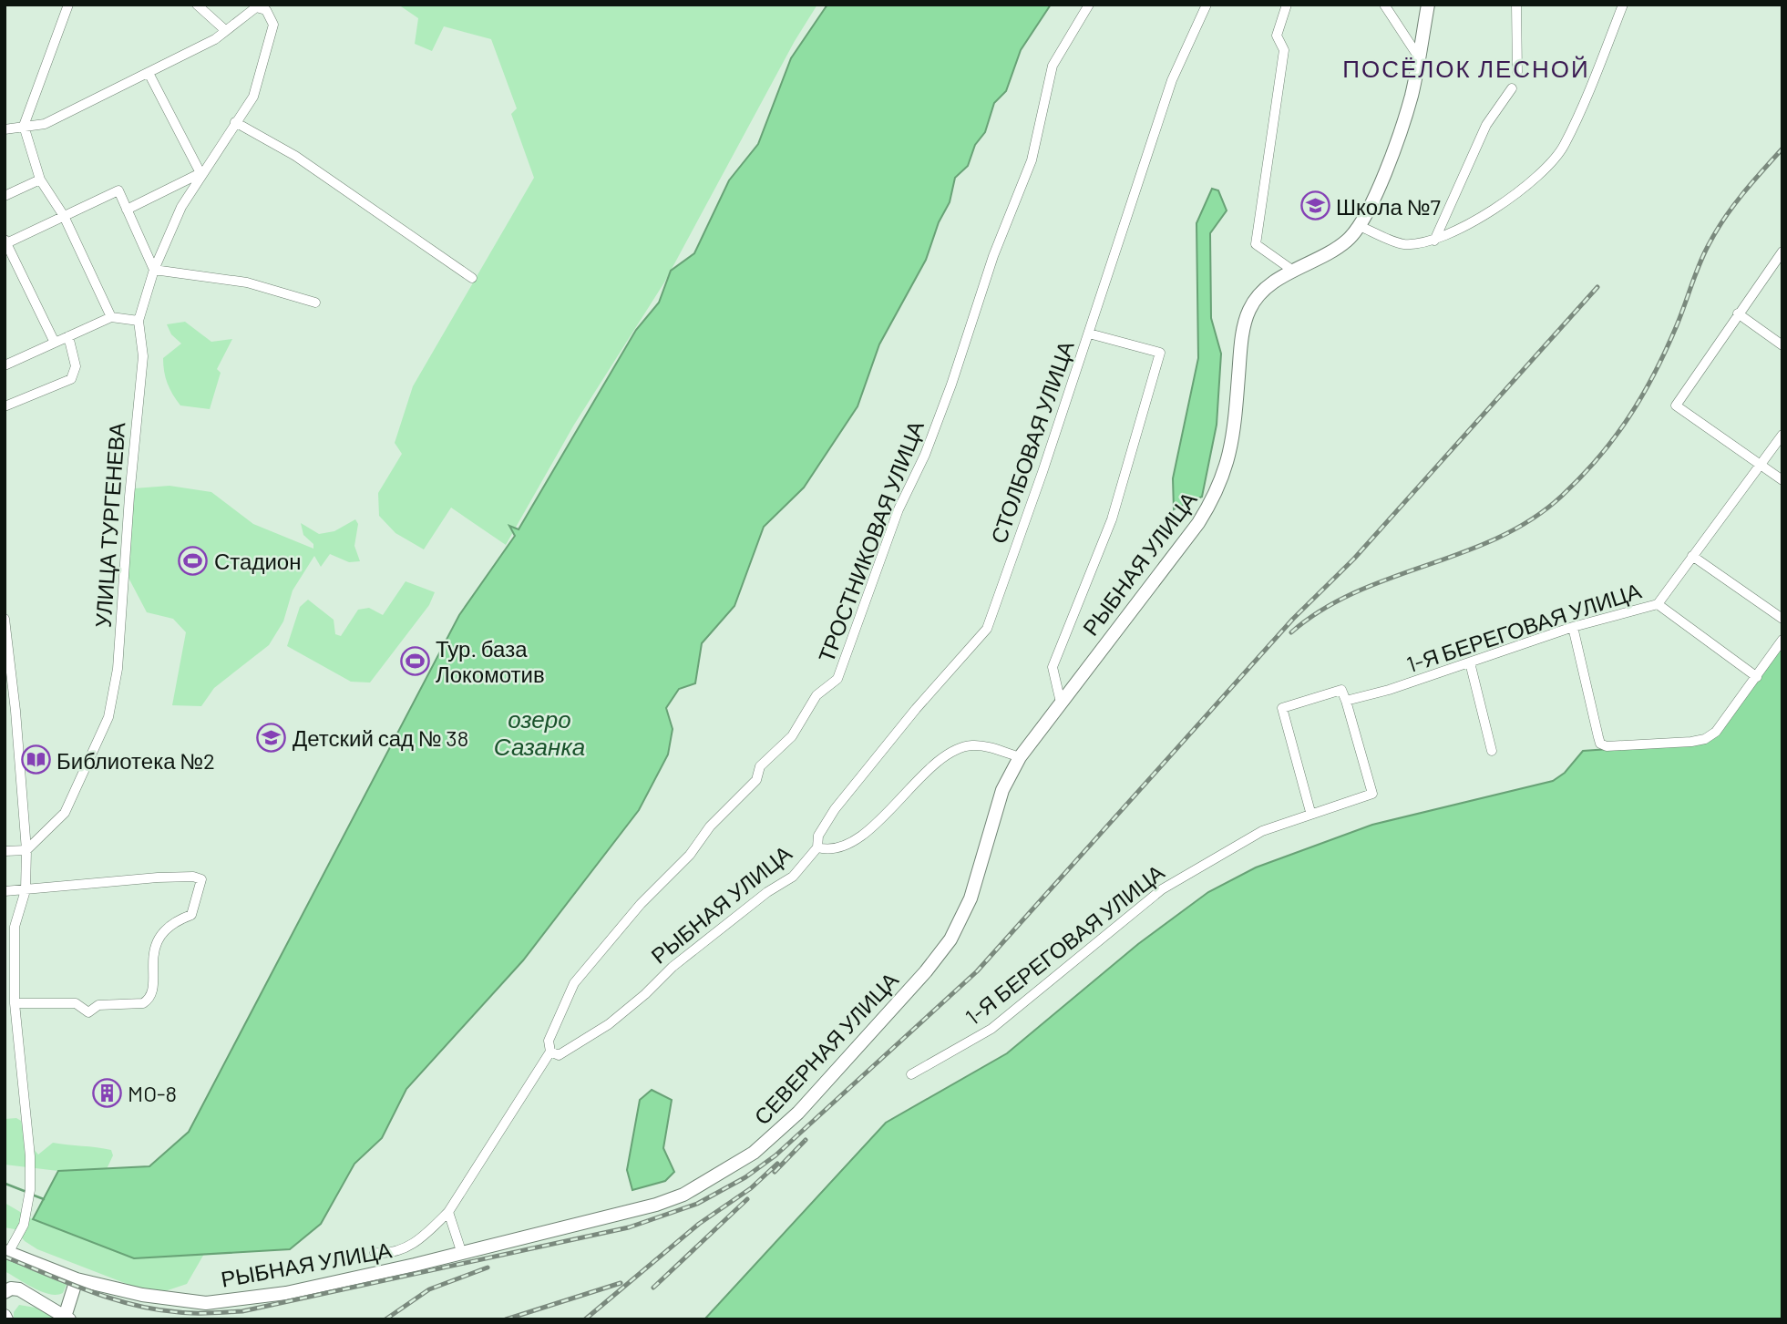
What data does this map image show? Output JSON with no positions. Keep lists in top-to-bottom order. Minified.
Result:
{"streets":{"street":["СТОЛБОВАЯ УЛИЦА","УЛИЦА ТУРГЕНЕВА","ТРОСТНИКОВАЯ УЛИЦА","РЫБНАЯ УЛИЦА","1-Я БЕРЕГОВАЯ УЛИЦА","СЕВЕРНАЯ УЛИЦА"]},"crossings":[["СТОЛБОВАЯ УЛИЦА","РЫБНАЯ УЛИЦА"],["ТРОСТНИКОВАЯ УЛИЦА","РЫБНАЯ УЛИЦА"],["РЫБНАЯ УЛИЦА","СЕВЕРНАЯ УЛИЦА"]],"districts":["ПОСЁЛОК ЛЕСНОЙ"],"water":["озеро Сазанка"],"places":{"school or university":["Школа №7","Детский сад № 38"],"sports":["Стадион","Тур. база Локомотив"],"library":["Библиотека №2"],"building":["MO-8"]}}
